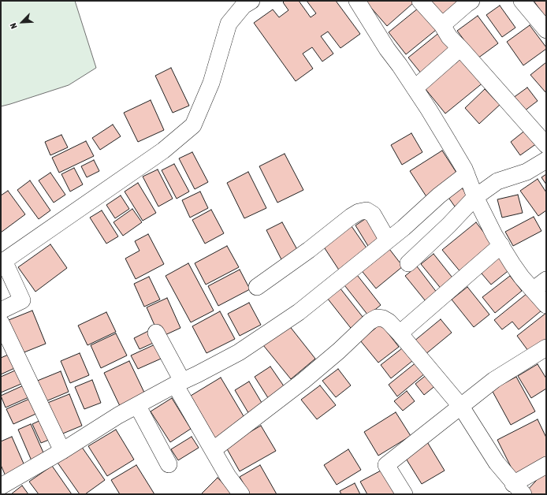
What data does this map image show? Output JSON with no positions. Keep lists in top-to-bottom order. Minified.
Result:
{"north":"bottom left"}
